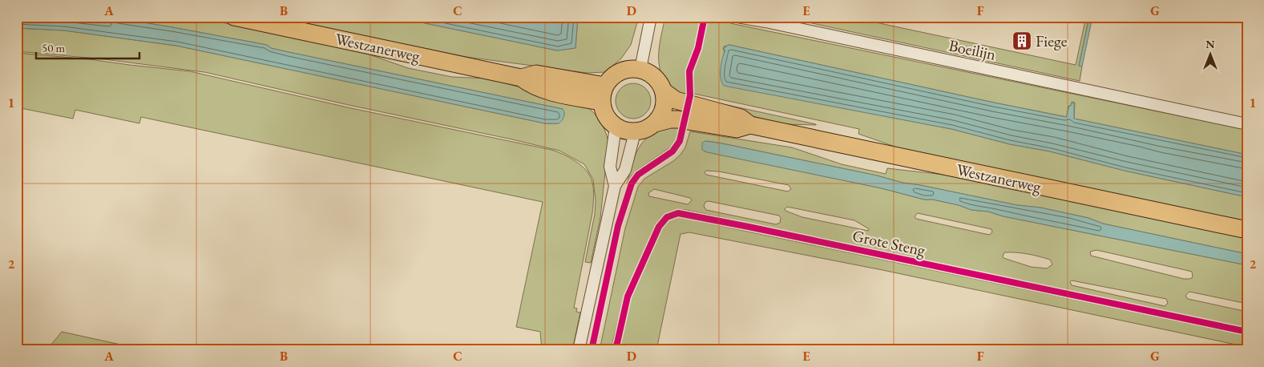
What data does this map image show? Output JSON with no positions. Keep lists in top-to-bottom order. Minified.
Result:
{"streets":{"main road":["Westzanerweg"],"street":["Boeilijn"],"cycle path":["Grote Steng"]},"places":{"building":["Fiege"]},"scale_bar":"50 m","north":"top","grid":{"columns":["A","B","C","D","E","F","G"],"rows":["1","2"]}}
